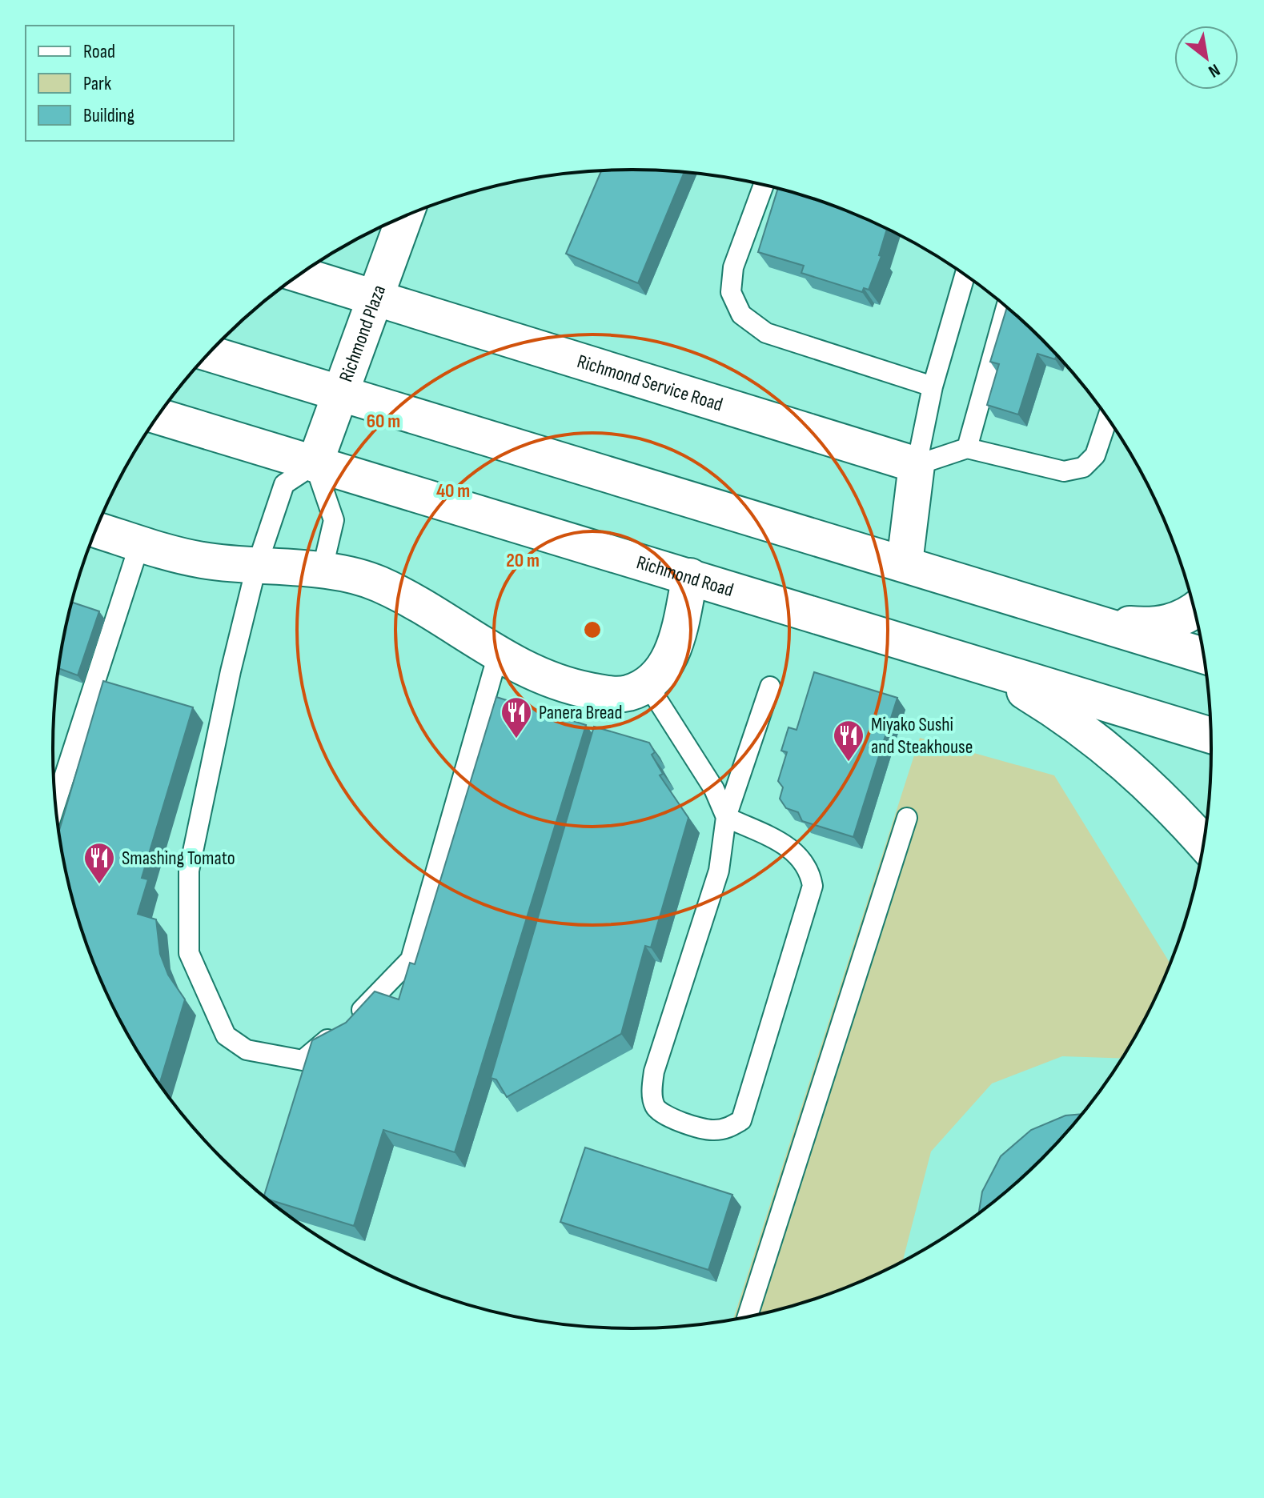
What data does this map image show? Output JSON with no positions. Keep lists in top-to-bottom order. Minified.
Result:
{"streets":{"main road":["Richmond Plaza","Richmond Service Road","Richmond Road"]},"crossings":[["Richmond Plaza","Richmond Service Road"],["Richmond Plaza","Richmond Road"]],"places":{"restaurant":["Panera Bread","Miyako Sushi and Steakhouse","Smashing Tomato"]},"legend":["Road","Park","Building"],"north":"bottom right","rings":["60 m","40 m","20 m"]}
